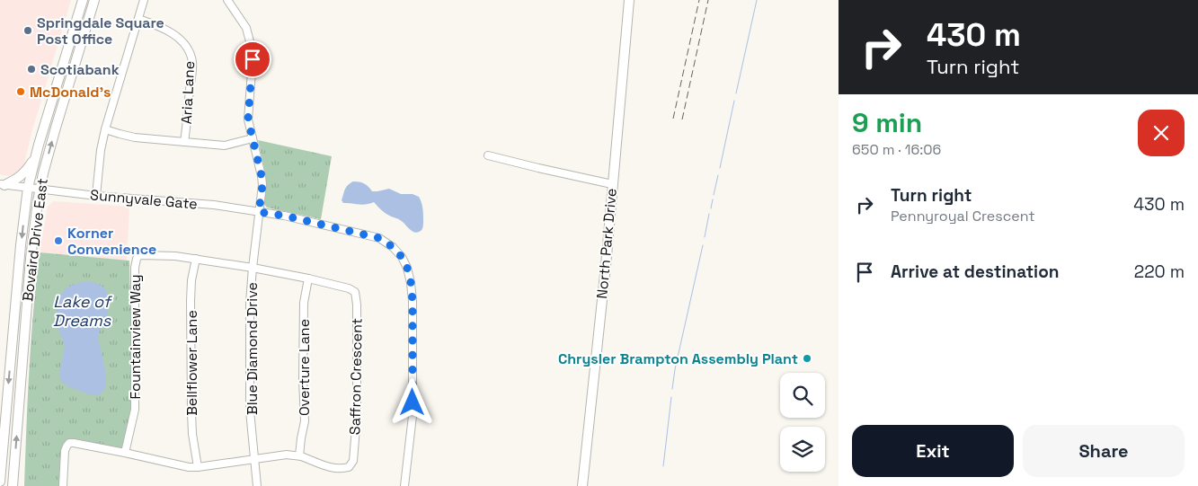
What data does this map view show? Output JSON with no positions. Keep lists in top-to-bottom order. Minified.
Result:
{"streets":{"main road":["Bovaird Drive East","North Park Drive"],"street":["Aria Lane","Sunnyvale Gate","Fountainview Way","Blue Diamond Drive","Bellflower Lane","Overture Lane","Saffron Crescent"]},"crossings":[["Sunnyvale Gate","Bovaird Drive East"],["Sunnyvale Gate","Blue Diamond Drive"],["Fountainview Way","Blue Diamond Drive"],["Fountainview Way","Bellflower Lane"],["Fountainview Way","Saffron Crescent"],["Blue Diamond Drive","Saffron Crescent"],["Bellflower Lane","Saffron Crescent"],["Overture Lane","Saffron Crescent"]],"water":["Lake of Dreams"],"places":["Springdale Square Post Office","Scotiabank","McDonald's","Korner Convenience","Chrysler Brampton Assembly Plant"],"page":{"turn":["430 m","Turn right"],"heading":["9 min","650 m · 16:06"],"list":[{"name":"Turn right","note":"Pennyroyal Crescent","value":"430 m"},{"name":"Arrive at destination","value":"220 m"}],"buttons":["Exit","Share"]}}
